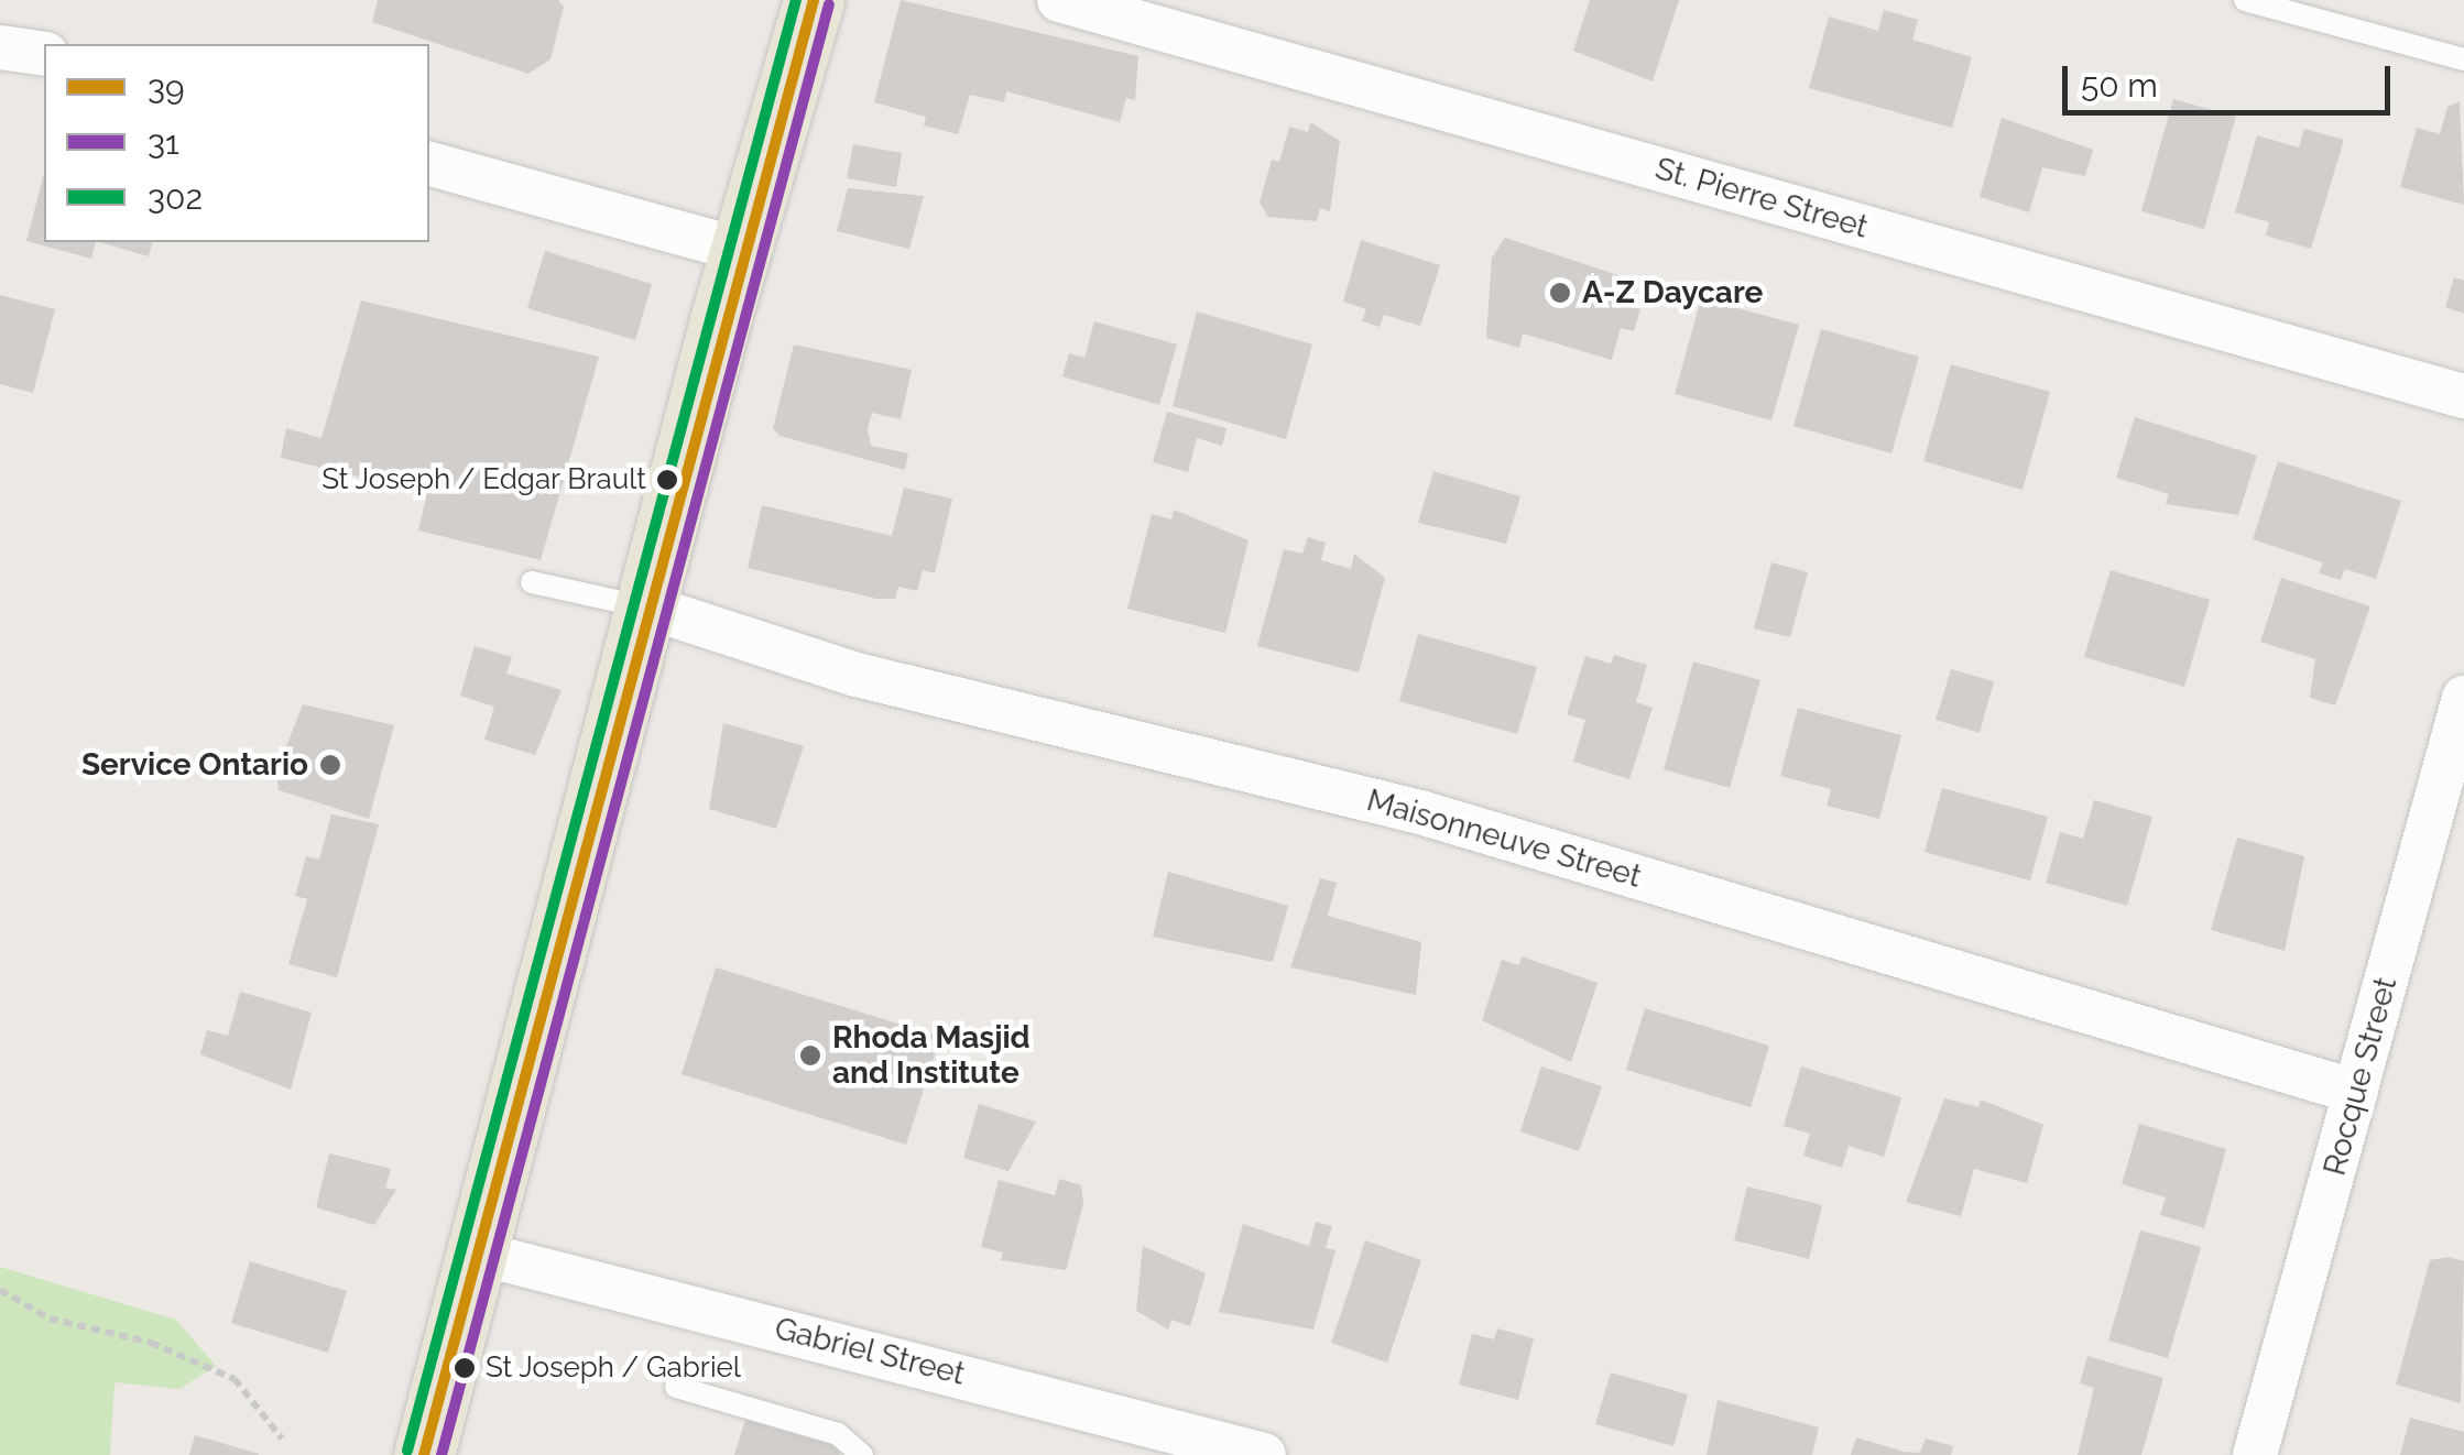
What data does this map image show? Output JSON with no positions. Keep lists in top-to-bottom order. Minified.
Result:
{"streets":{"street":["St. Pierre Street","Maisonneuve Street","Rocque Street","Gabriel Street"]},"crossings":[["Maisonneuve Street","Rocque Street"]],"places":["A-Z Daycare","St Joseph / Edgar Brault","Service Ontario","Rhoda Masjid and Institute","St Joseph / Gabriel"],"lines":["transit line 39","transit line 302","transit line 31"],"legend":["39","31","302"],"scale_bar":"50 m"}
